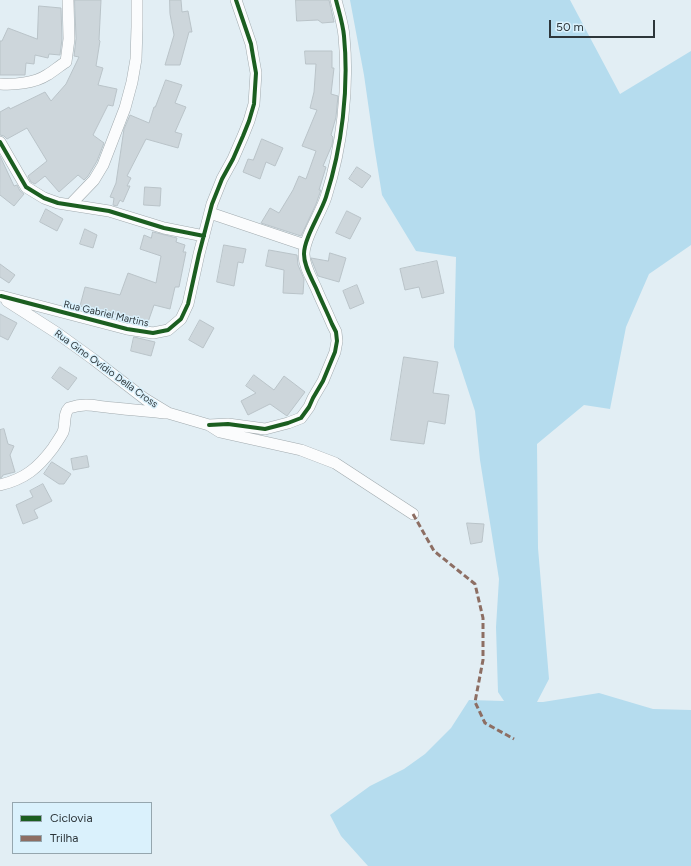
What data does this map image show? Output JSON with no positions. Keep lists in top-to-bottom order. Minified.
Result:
{"streets":{"street":["Rua Gabriel Martins","Rua Gino Ovídio Della Cross"]},"crossings":[["Rua Gabriel Martins","Rua Gino Ovídio Della Cross"]],"legend":["Ciclovia","Trilha"],"scale_bar":"50 m"}
